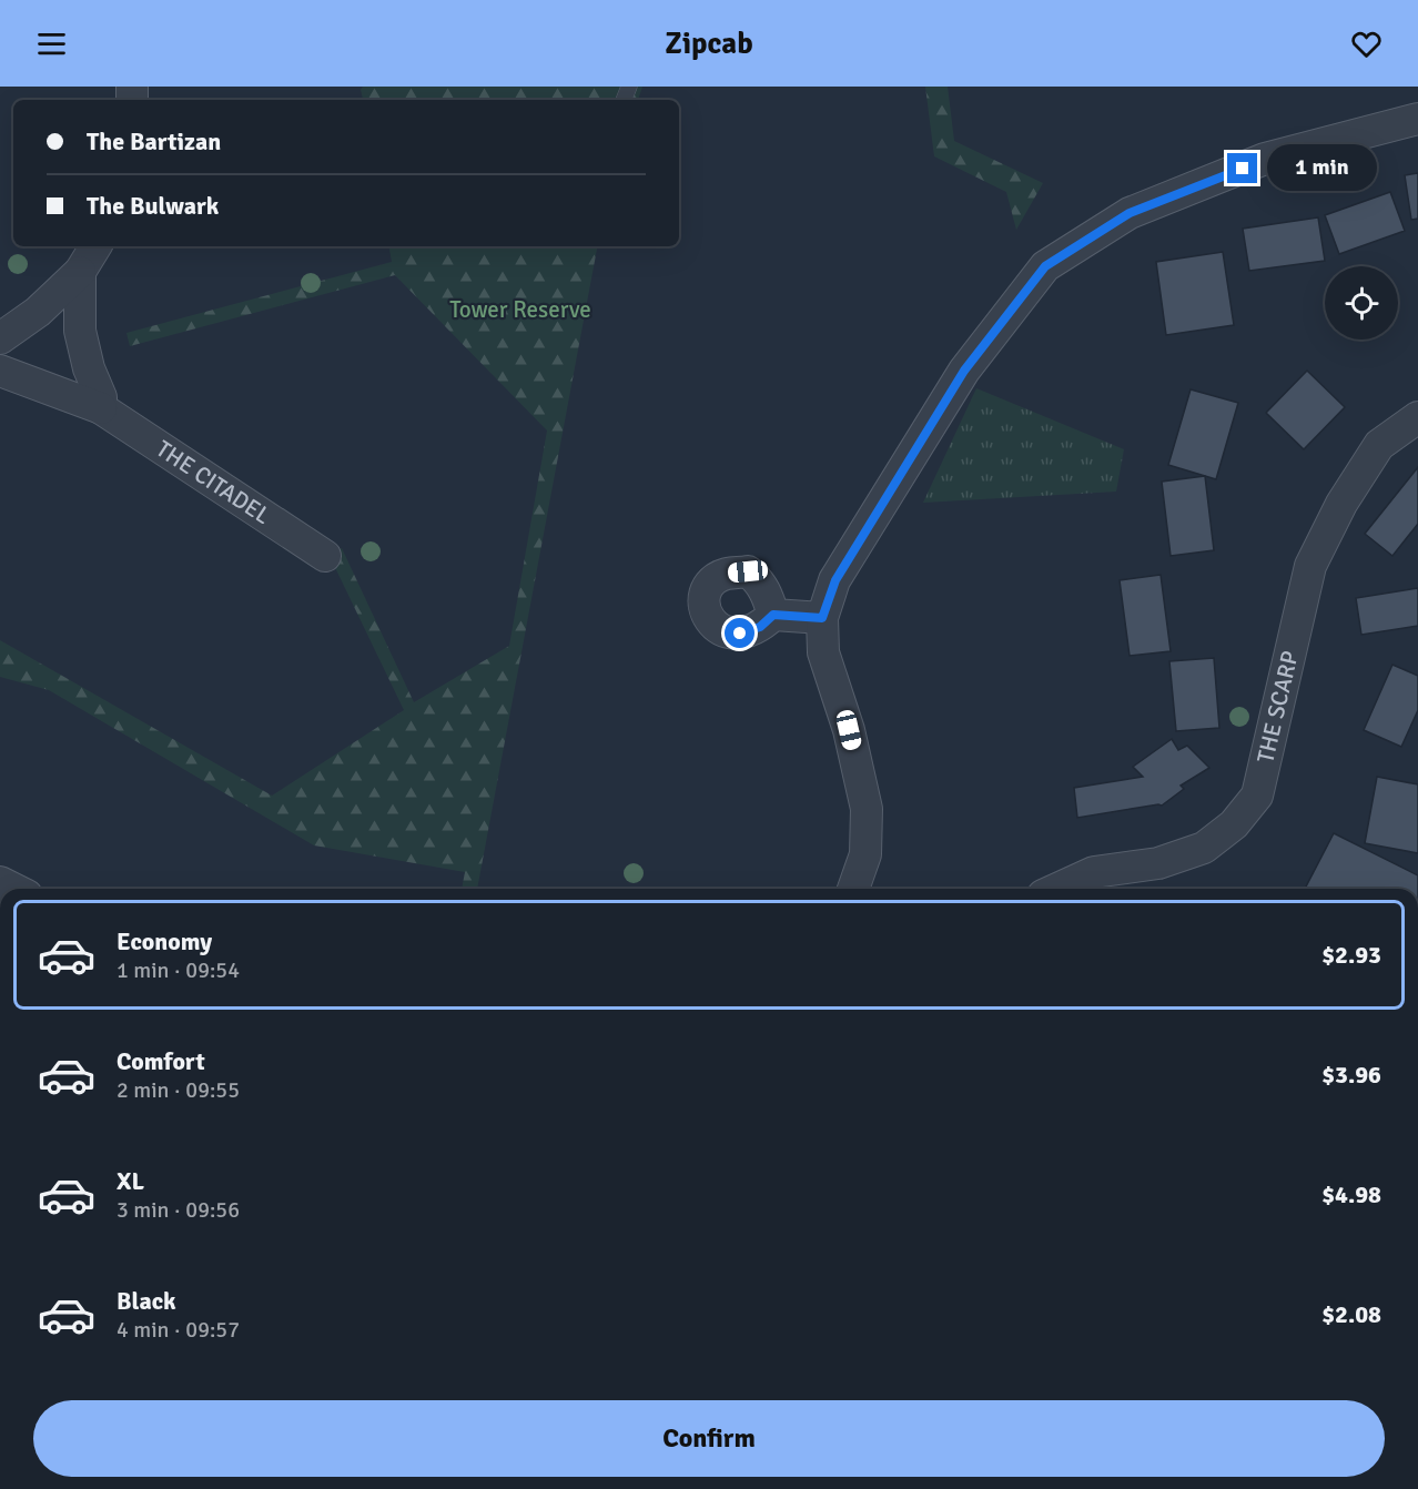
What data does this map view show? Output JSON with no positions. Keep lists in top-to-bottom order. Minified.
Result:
{"streets":{"street":["THE CITADEL","THE SCARP"]},"parks":["Tower Reserve"],"page":{"header":"Zipcab","banner":["The Bartizan","The Bulwark"],"bubble":"1 min","list":[{"name":"Economy","note":"1 min · 09:54","value":"$2.93"},{"name":"Comfort","note":"2 min · 09:55","value":"$3.96"},{"name":"XL","note":"3 min · 09:56","value":"$4.98"},{"name":"Black","note":"4 min · 09:57","value":"$2.08"}],"buttons":"Confirm"}}
